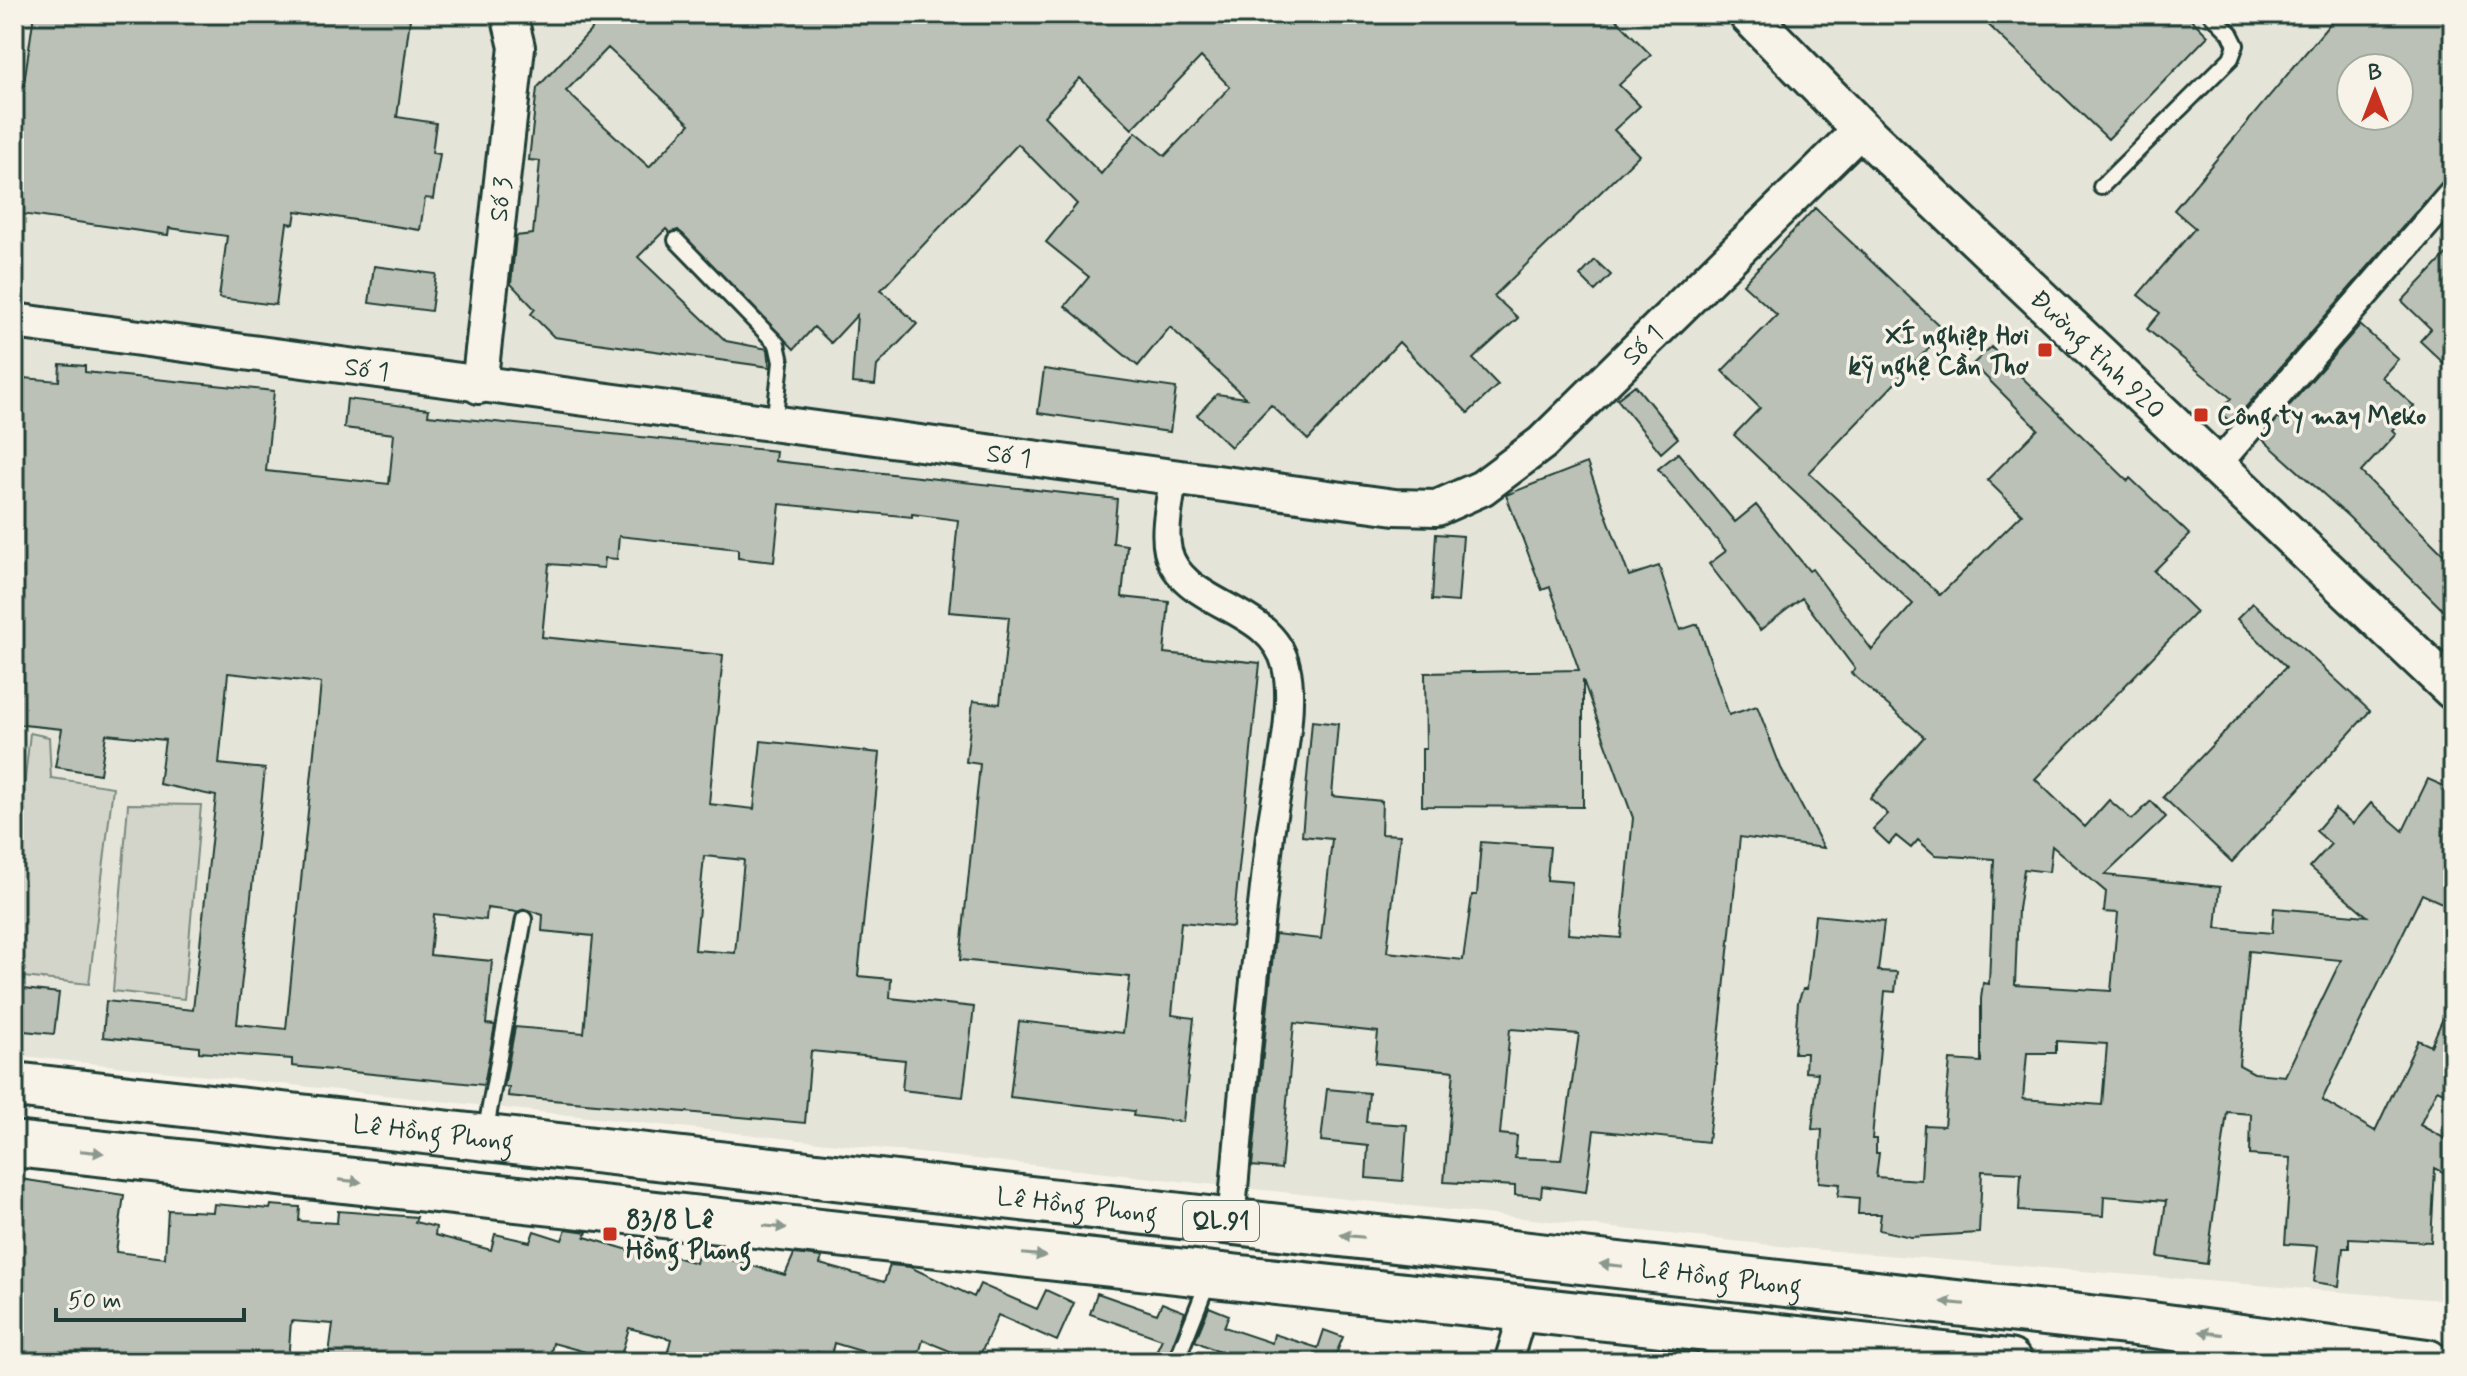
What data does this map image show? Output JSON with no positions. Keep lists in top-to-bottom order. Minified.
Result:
{"streets":{"highway":["Lê Hồng Phong","QL.91"],"main road":["Đường tỉnh 920"],"street":["Số 3","Số 1"]},"crossings":[["Số 3","Số 1"],["Số 1","Đường tỉnh 920"]],"places":{"transit":["XÍ nghiệp Hơi kỹ nghệ Cần Thơ","Công ty may Meko","83/8 Lê Hồng Phong"]},"scale_bar":"50 m","north":"top"}
